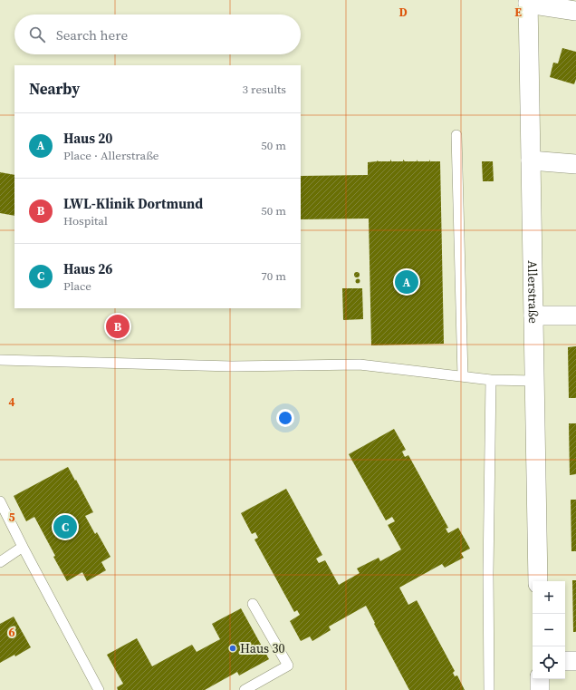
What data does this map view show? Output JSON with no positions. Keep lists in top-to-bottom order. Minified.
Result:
{"streets":{"street":["Allerstraße"]},"places":["Haus 30"],"page":{"search":"Search here","heading":["Nearby","3 results"],"list":[{"mark":"A","name":"Haus 20","note":"Place · Allerstraße","value":"50 m"},{"mark":"B","name":"LWL-Klinik Dortmund","note":"Hospital","value":"50 m"},{"mark":"C","name":"Haus 26","note":"Place","value":"70 m"}],"pins":["A","B","C"],"map_buttons":["+","−"]},"grid":{"columns":["D","E"],"rows":["4","5","6"]}}
